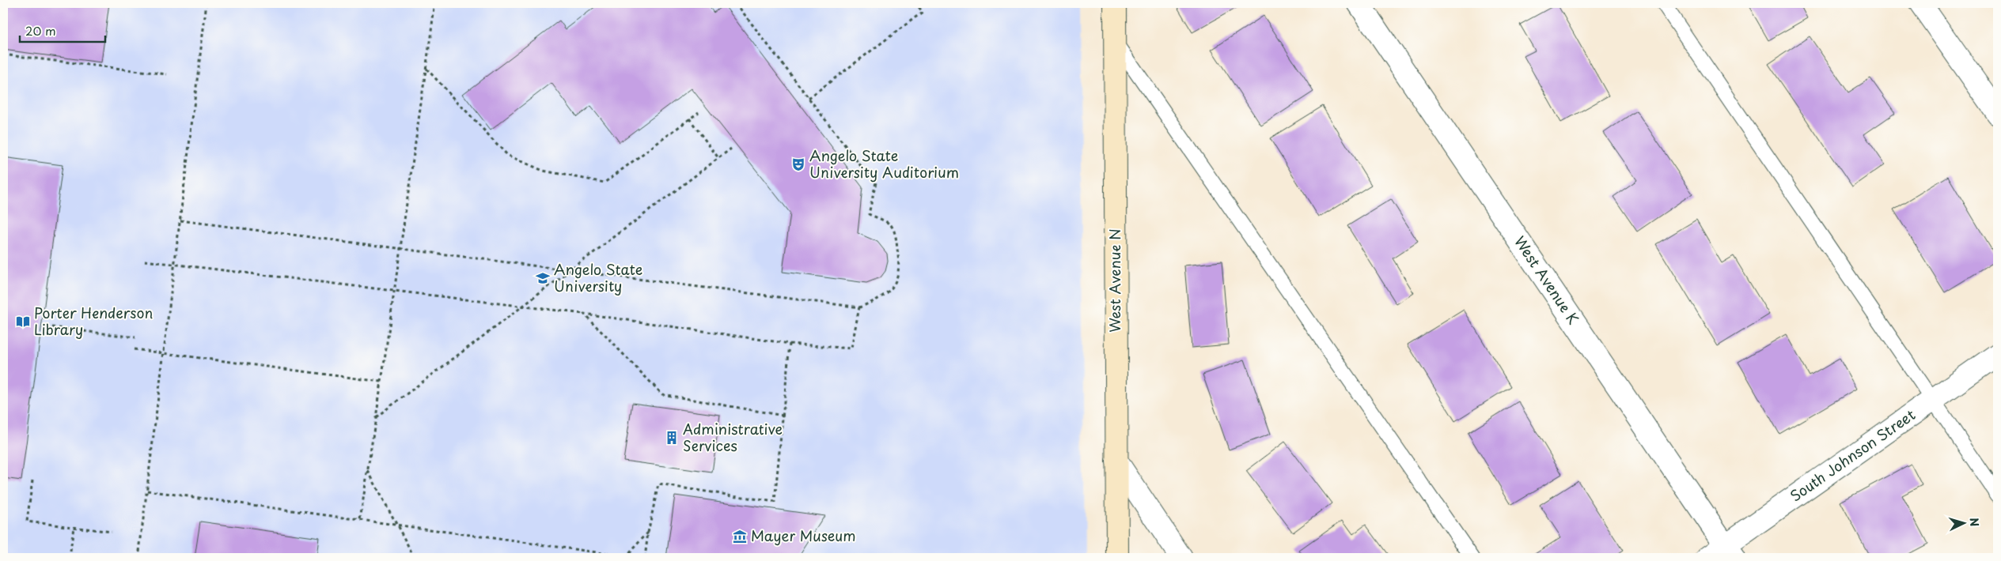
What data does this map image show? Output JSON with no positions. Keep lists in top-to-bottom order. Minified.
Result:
{"streets":{"main road":["West Avenue N"],"street":["West Avenue K","South Johnson Street"]},"crossings":[["West Avenue K","South Johnson Street"]],"places":{"theatre":["Angelo State University Auditorium"],"school or university":["Angelo State University"],"library":["Porter Henderson Library"],"building":["Administrative Services"],"museum":["Mayer Museum"]},"scale_bar":"20 m","north":"right"}
